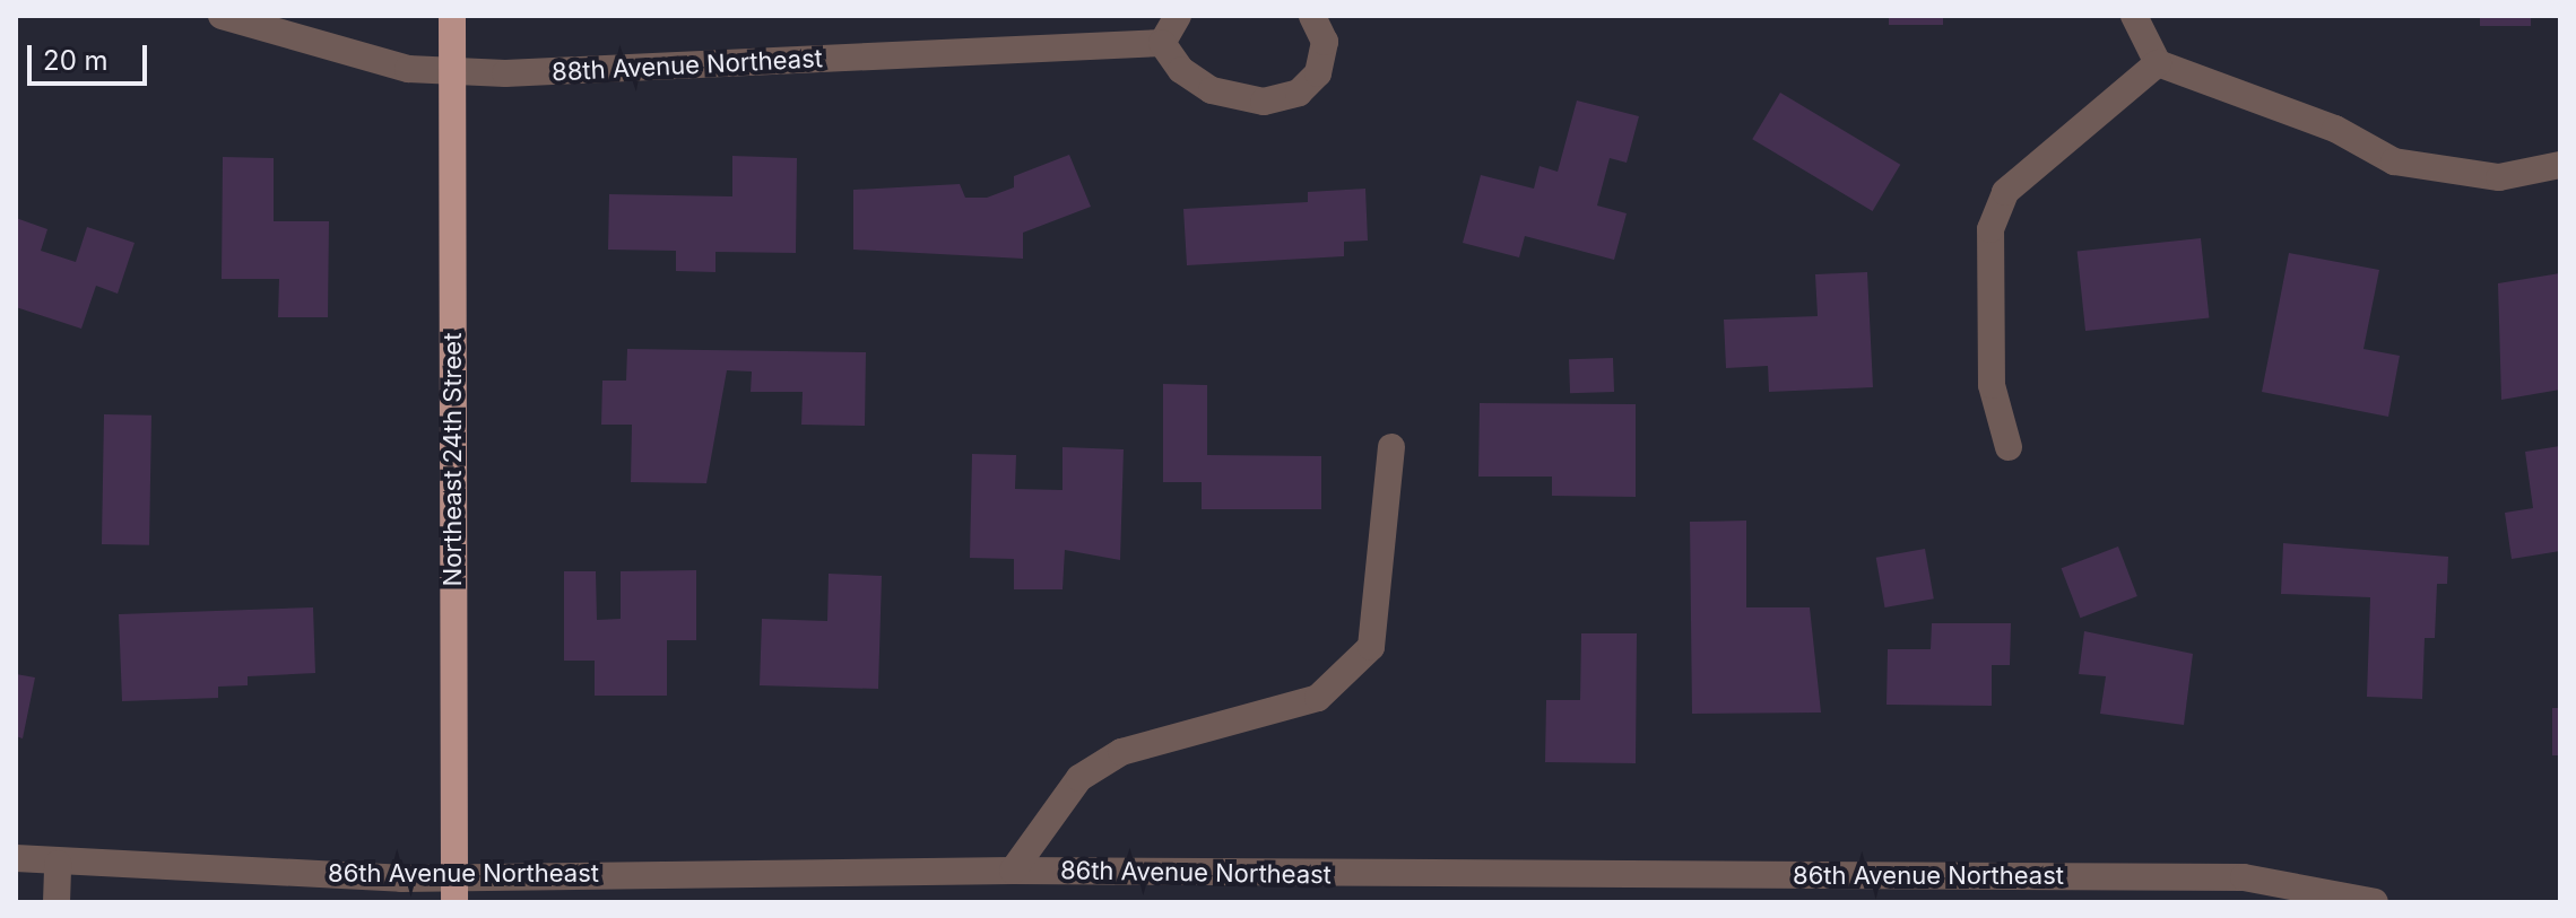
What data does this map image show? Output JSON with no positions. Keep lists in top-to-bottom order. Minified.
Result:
{"streets":{"main road":["Northeast 24th Street"],"street":["88th Avenue Northeast","86th Avenue Northeast"]},"crossings":[["88th Avenue Northeast","Northeast 24th Street"],["Northeast 24th Street","86th Avenue Northeast"]],"scale_bar":"20 m"}
